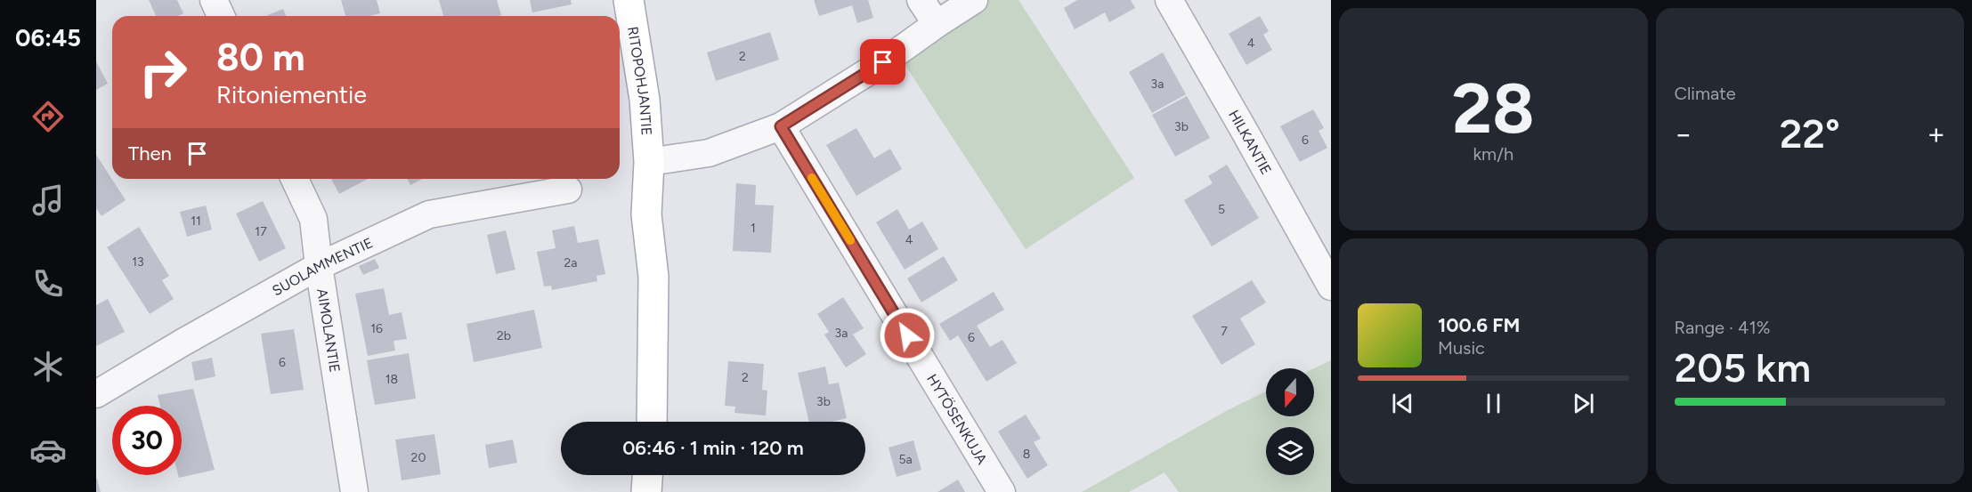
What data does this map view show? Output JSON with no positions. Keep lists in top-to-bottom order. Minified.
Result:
{"streets":{"main road":["RITOPOHJANTIE"],"street":["HILKANTIE","SUOLAMMENTIE","AIMOLANTIE","HYTÖSENKUJA"]},"crossings":[["SUOLAMMENTIE","AIMOLANTIE"]],"house_numbers":["4","2","3a","3b","6","5","11","1","17","4","13","2a","16","7","3a","2b","6","6","2","18","3b","8","20","5a"],"north":"bottom","page":{"tabs":"06:45","tile":[["28","km/h"],"Climate",["Range · 41%","205 km"]],"turn":["80 m","Ritoniementie"],"heat":["−","22°","+"],"then":"Then","song":["100.6 FM","Music"],"limit":"30","trip":"06:46 · 1 min · 120 m"}}
